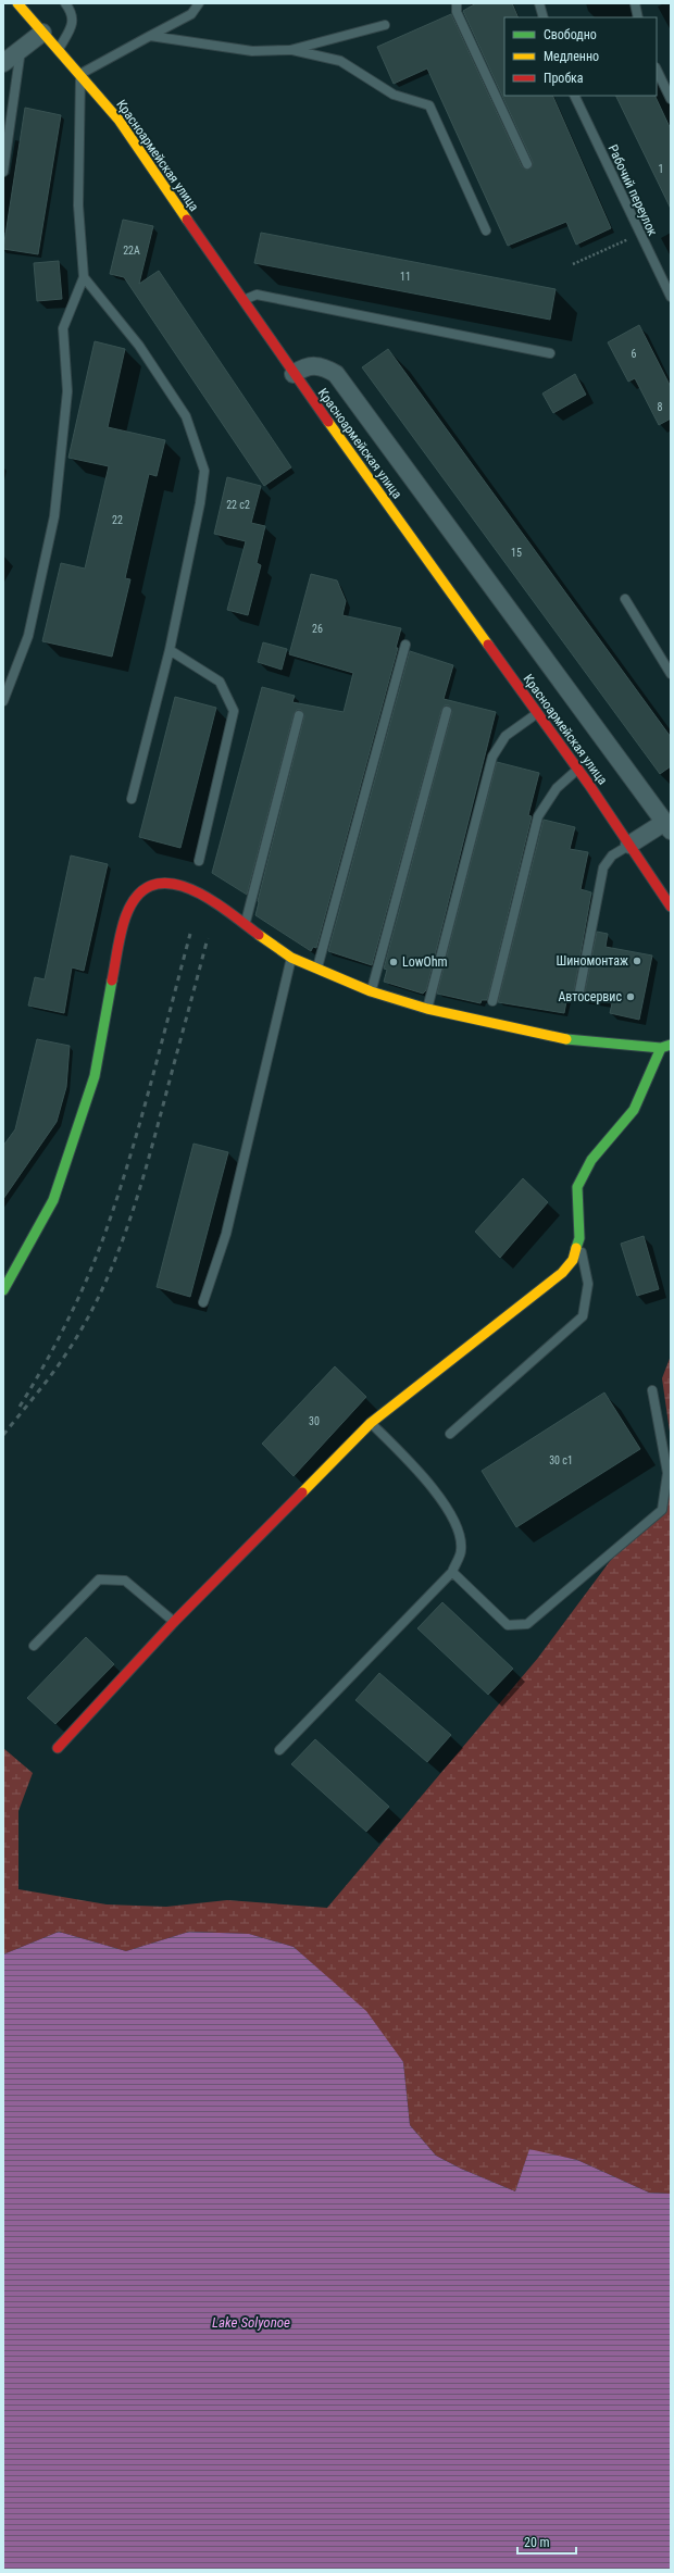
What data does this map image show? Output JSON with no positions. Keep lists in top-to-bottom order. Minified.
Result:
{"streets":{"street":["Красноармейская улица"],"lane":["Рабочий переулок"]},"water":["Lake Solyonoe"],"places":["Шиномонтаж","LowOhm","Автосервис"],"house_numbers":["1","22А","11","6","8","22 с2","22","15","26","30","30 с1"],"legend":["Свободно","Медленно","Пробка"],"scale_bar":"20 m"}
